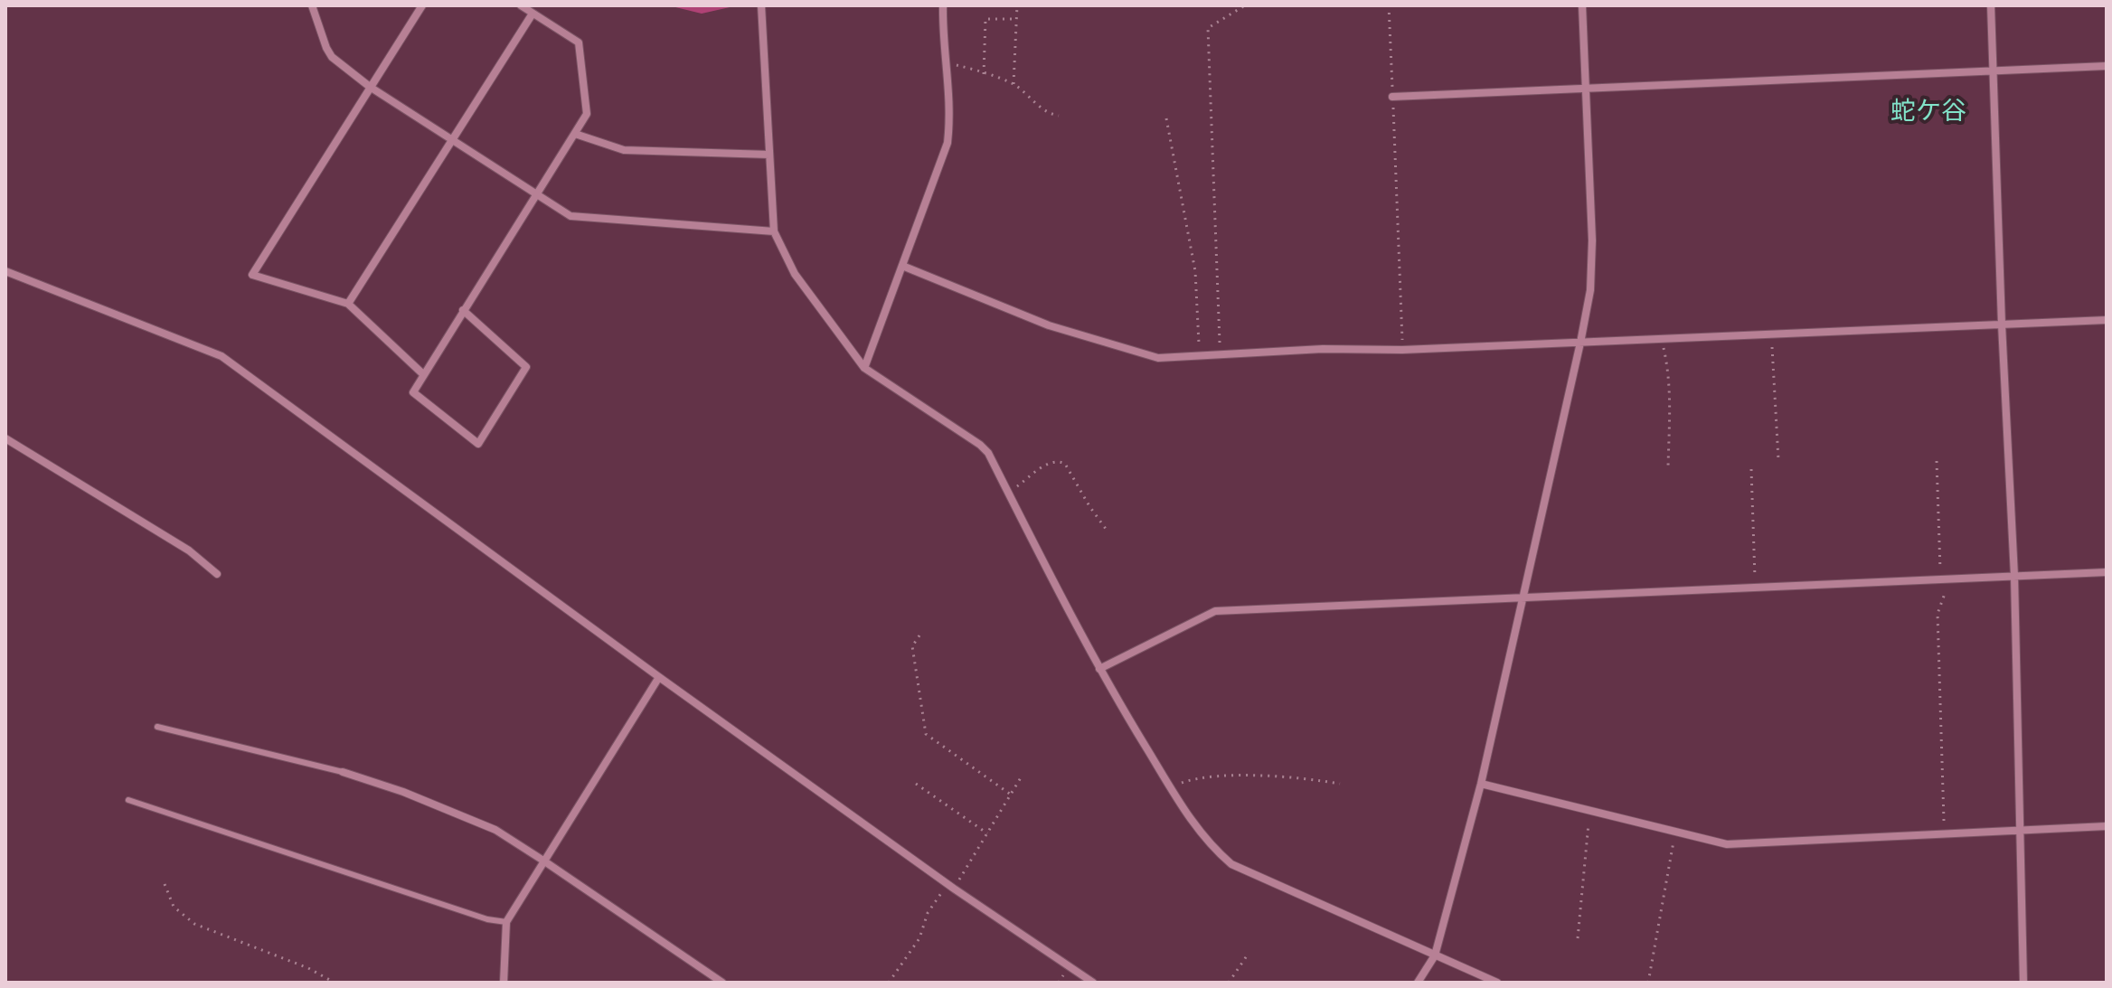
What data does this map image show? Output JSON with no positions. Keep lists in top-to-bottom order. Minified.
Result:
{"districts":["蛇ケ谷"]}
